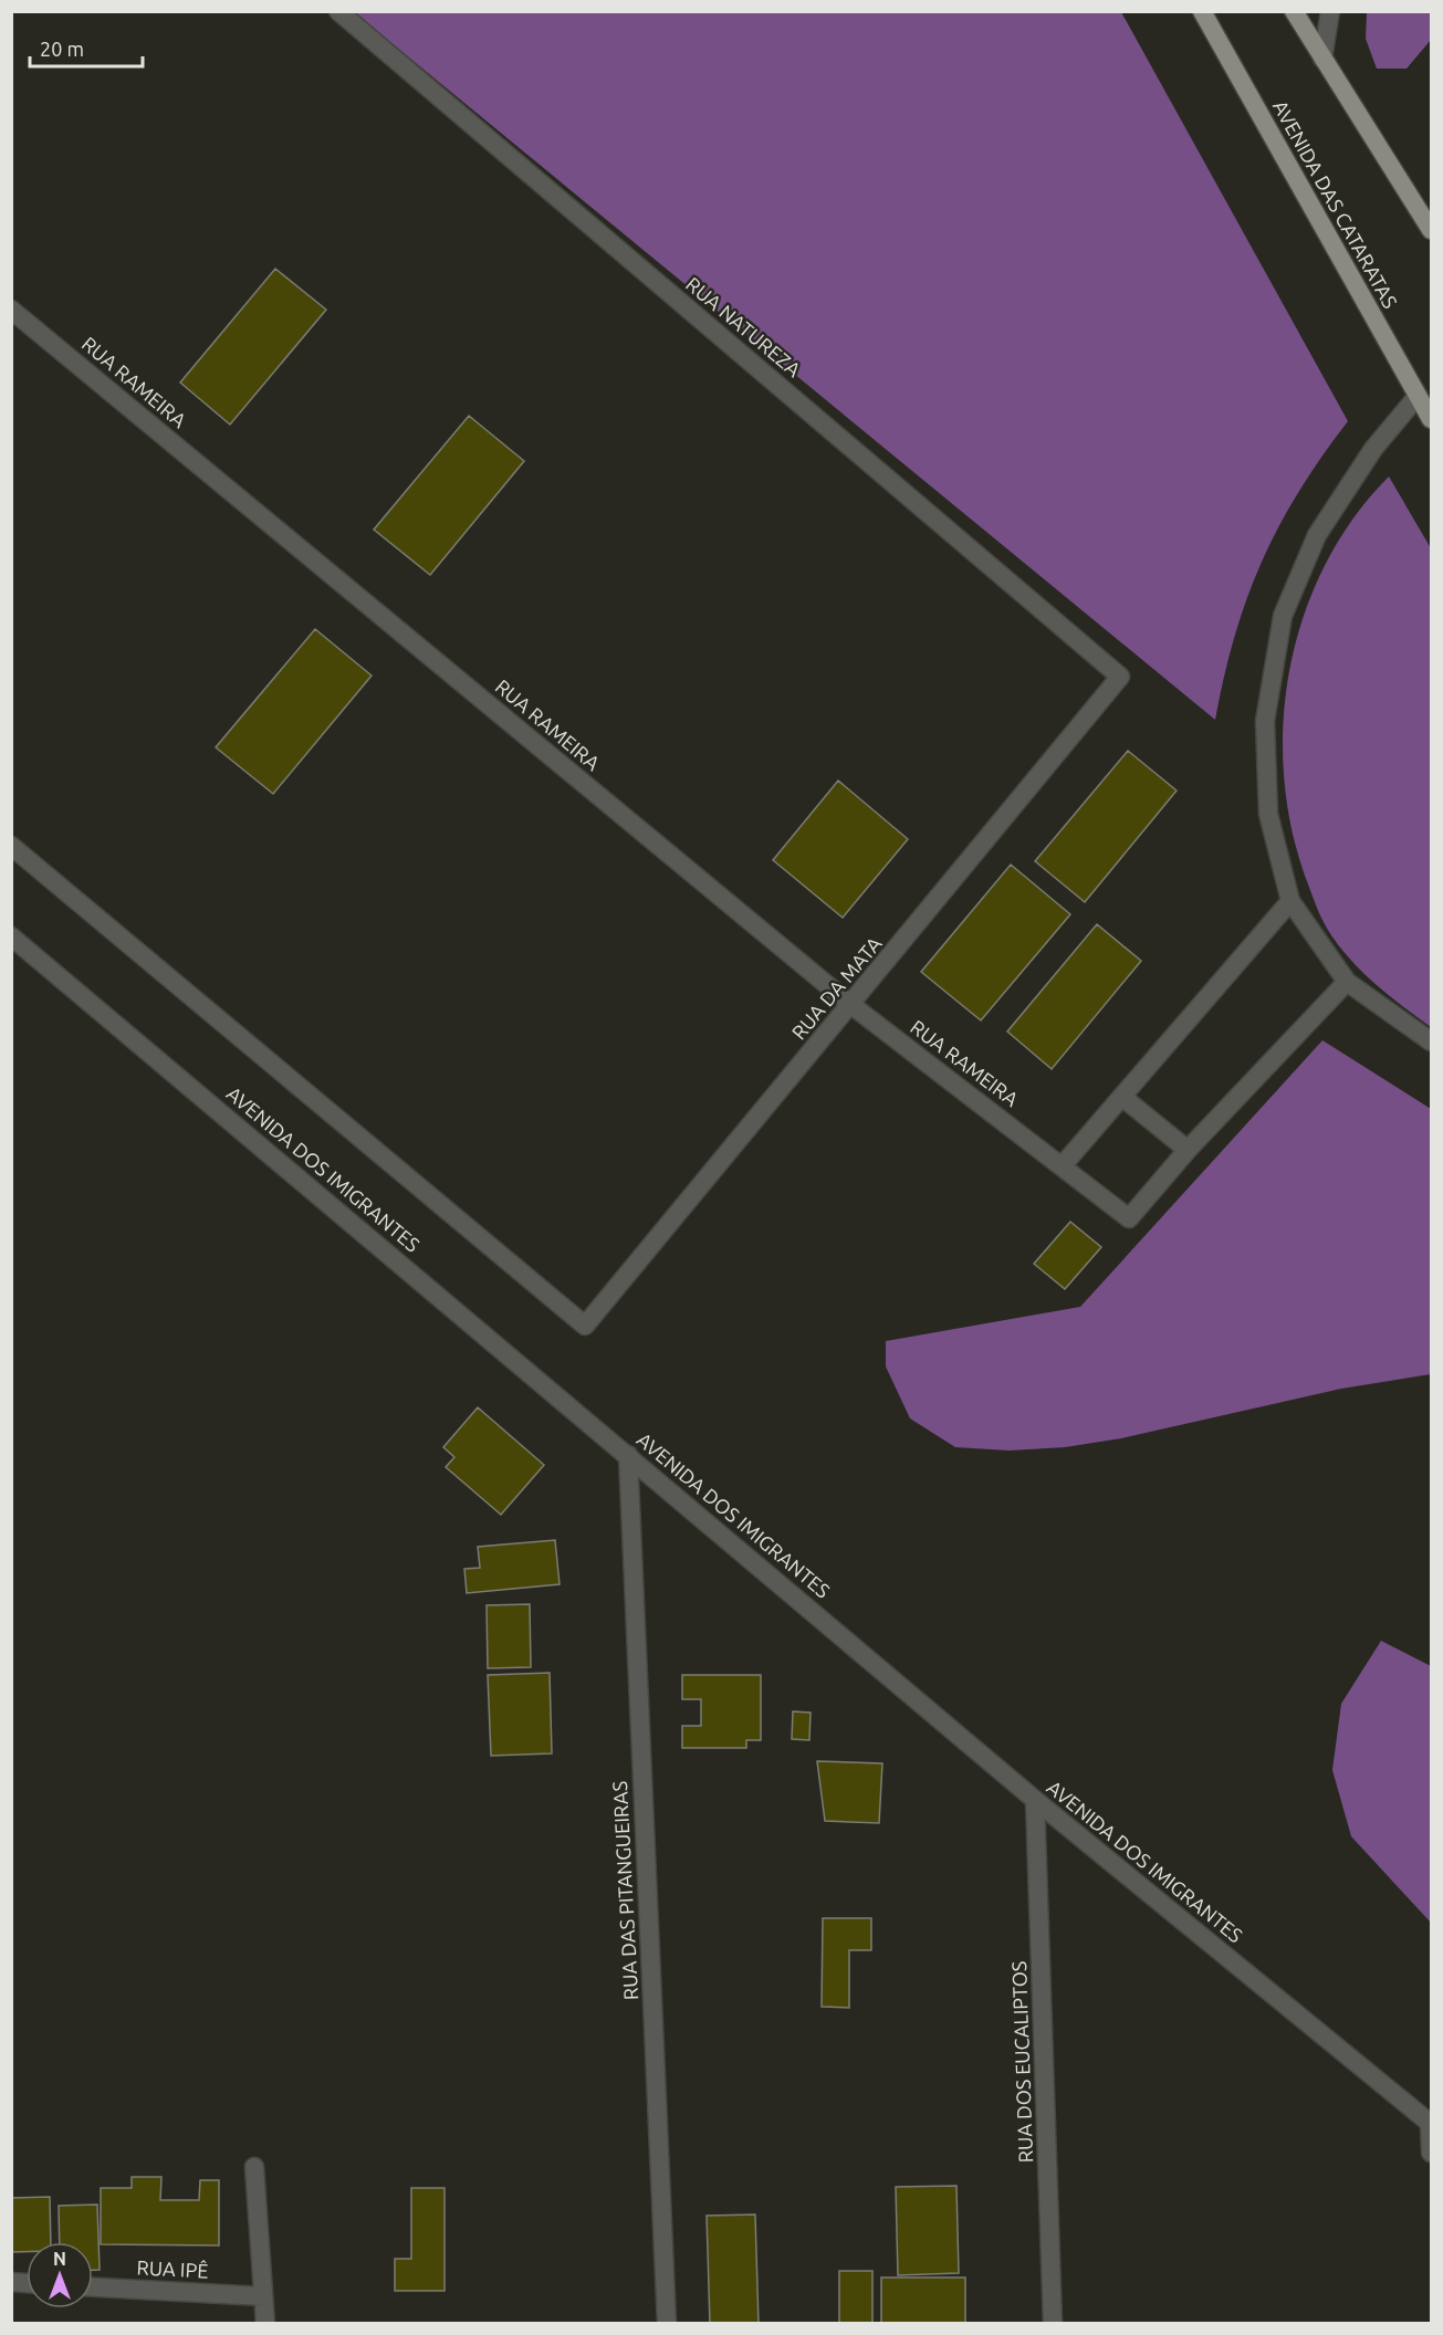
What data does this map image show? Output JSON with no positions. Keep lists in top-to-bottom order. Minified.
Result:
{"streets":{"main road":["AVENIDA DAS CATARATAS"],"street":["RUA NATUREZA","RUA RAMEIRA","RUA DA MATA","AVENIDA DOS IMIGRANTES","RUA DAS PITANGUEIRAS","RUA DOS EUCALIPTOS","RUA IPÊ"]},"crossings":[["RUA NATUREZA","RUA DA MATA"],["RUA RAMEIRA","RUA DA MATA"],["AVENIDA DOS IMIGRANTES","RUA DAS PITANGUEIRAS"],["AVENIDA DOS IMIGRANTES","RUA DOS EUCALIPTOS"]],"scale_bar":"20 m","north":"top"}
